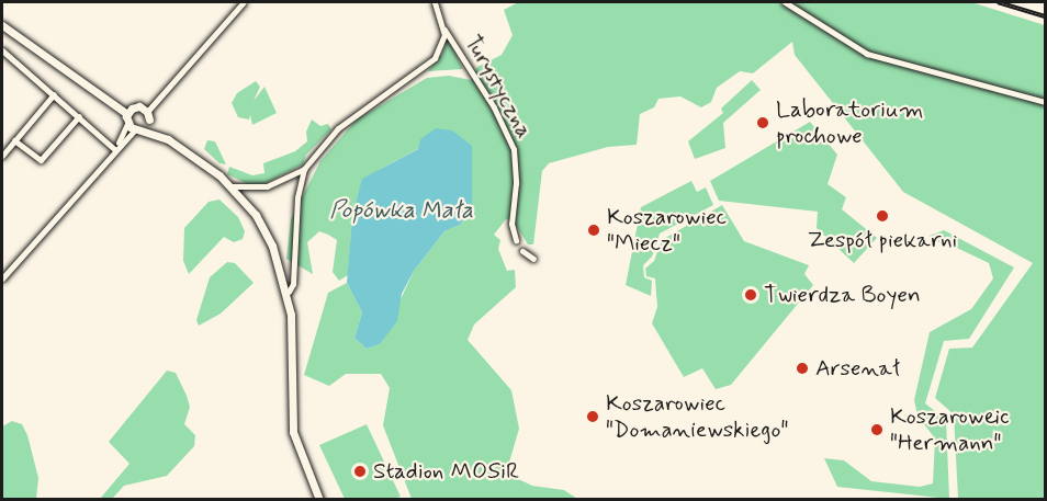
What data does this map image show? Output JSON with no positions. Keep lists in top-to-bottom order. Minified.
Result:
{"streets":{"street":["Turystyczna"]},"water":["Popówka Mała"],"places":["Laboratorium prochowe","Zespół piekarni","Koszarowiec \"Miecz\"","Twierdza Boyen","Arsenał","Koszarowiec \"Domaniewskiego\"","Koszaroweic \"Hermann\"","Stadion MOSiR"]}
